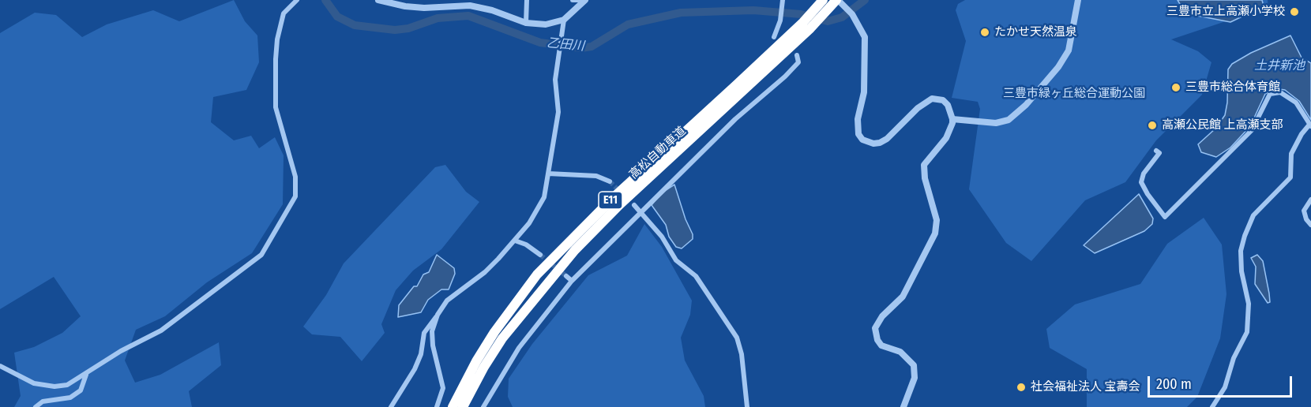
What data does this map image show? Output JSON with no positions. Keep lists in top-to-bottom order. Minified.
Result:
{"streets":{"highway":["高松自動車道","E11"]},"water":["乙田川","土井新池"],"parks":["三豊市緑ヶ丘総合運動公園"],"places":["三豊市立上高瀬小学校","たかせ天然温泉","三豊市総合体育館","高瀬公民館 上高瀬支部","社会福祉法人 宝壽会"],"scale_bar":"200 m"}
